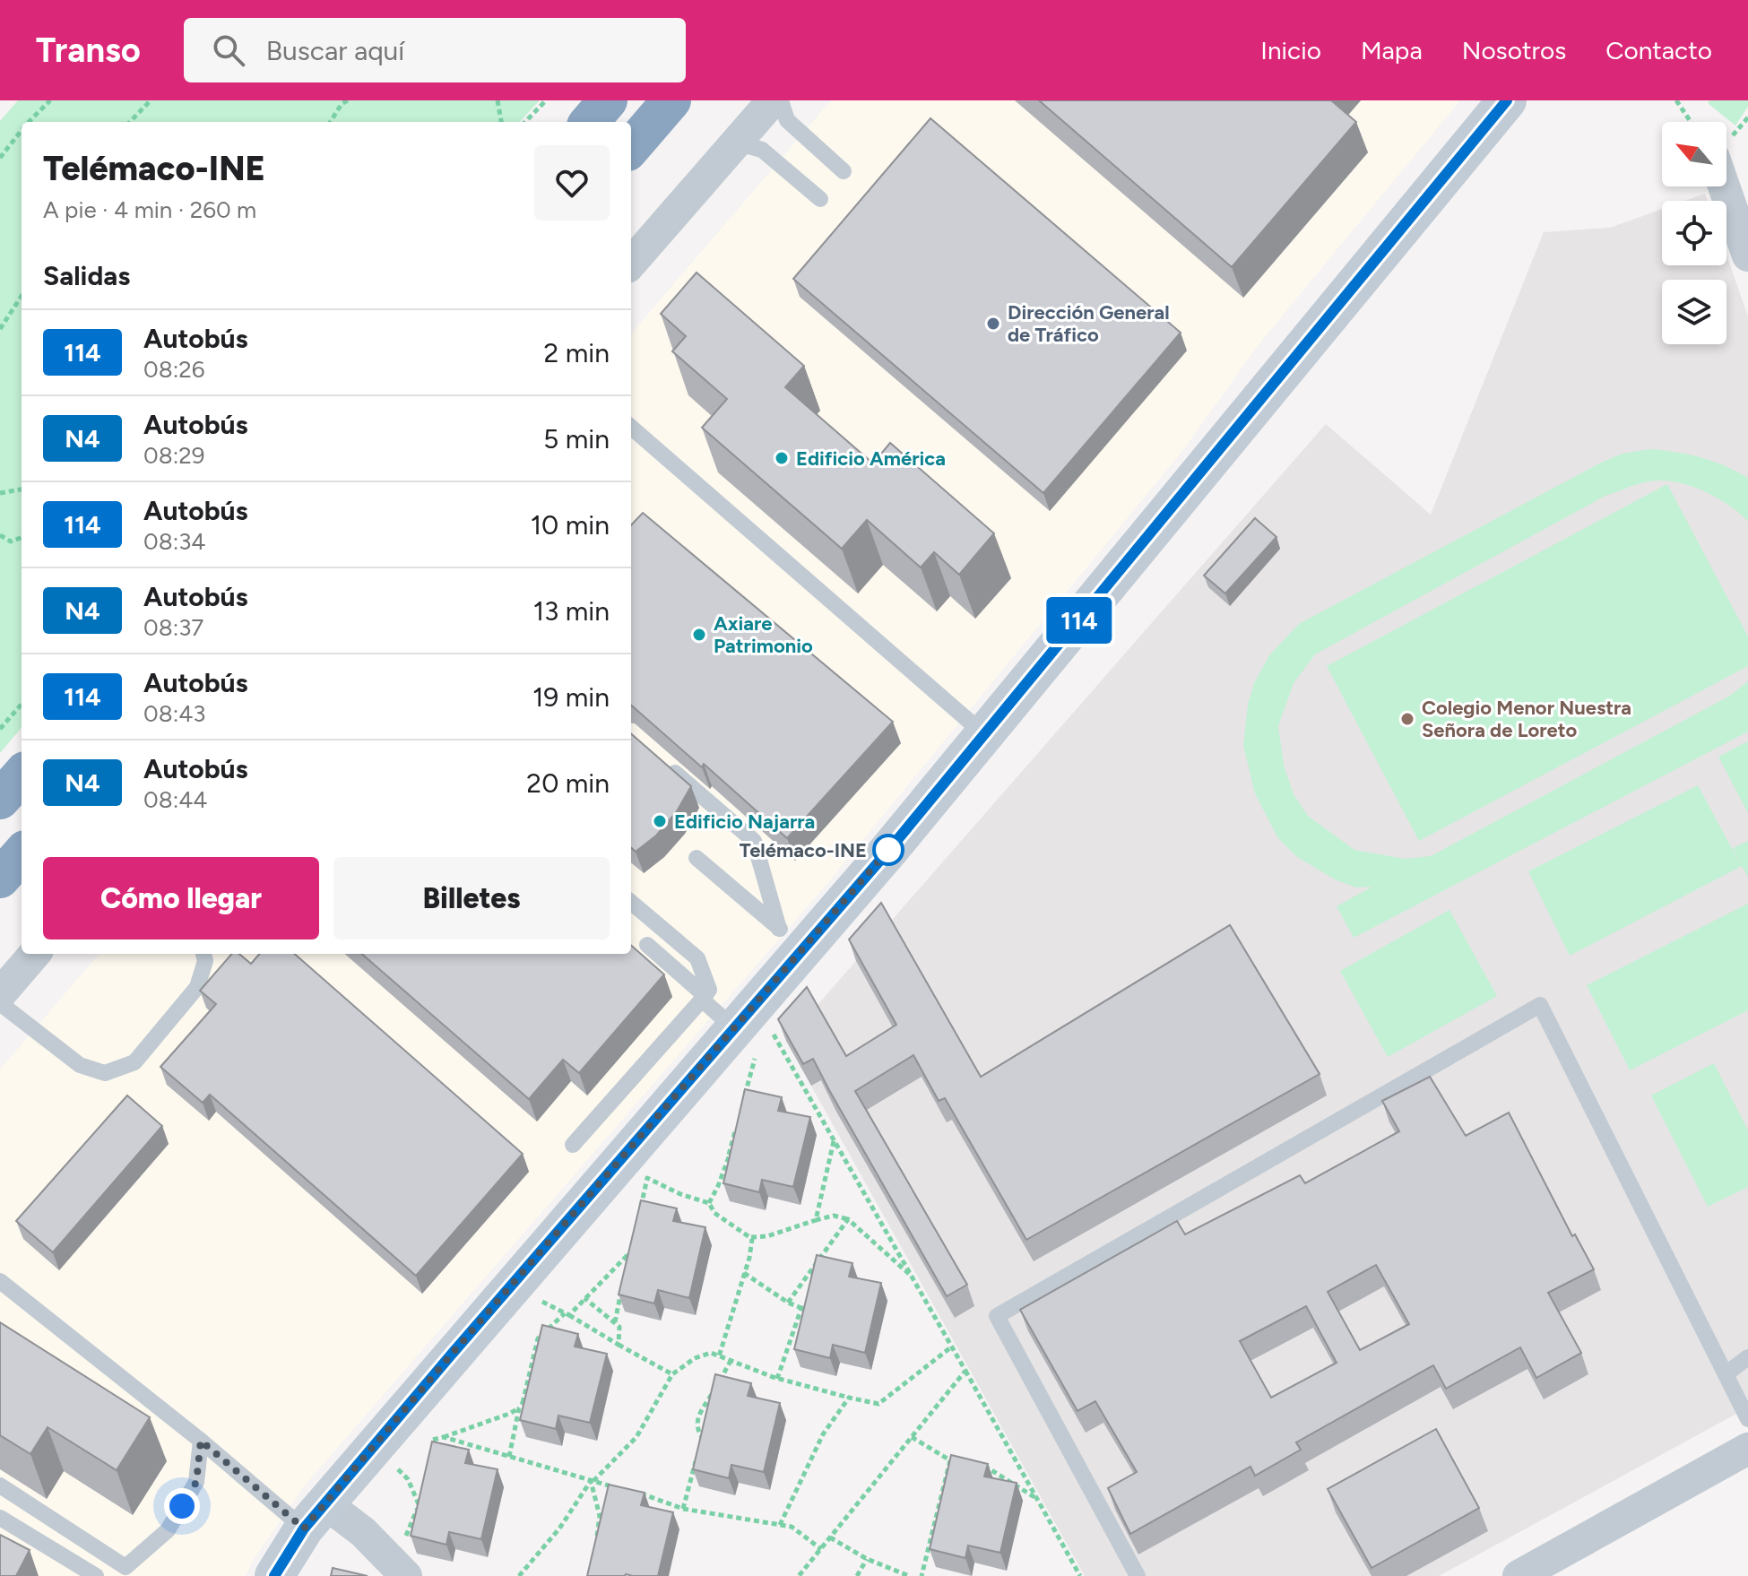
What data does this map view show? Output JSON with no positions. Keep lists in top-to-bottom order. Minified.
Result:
{"places":["Dirección General de Tráfico","Edificio América","Axiare Patrimonio","Colegio Menor Nuestra Señora de Loreto","Edificio Najarra","Telémaco-INE"],"lines":["bus line 114"],"north":"top left","page":{"header":"Transo","search":"Buscar aquí","nav":["Inicio","Mapa","Nosotros","Contacto"],"on_map":"114","heading":[["Telémaco-INE","A pie · 4 min · 260 m"],"Salidas"],"list":[{"mark":"114","name":"Autobús","note":"08:26","value":"2 min"},{"mark":"N4","name":"Autobús","note":"08:29","value":"5 min"},{"mark":"114","name":"Autobús","note":"08:34","value":"10 min"},{"mark":"N4","name":"Autobús","note":"08:37","value":"13 min"},{"mark":"114","name":"Autobús","note":"08:43","value":"19 min"},{"mark":"N4","name":"Autobús","note":"08:44","value":"20 min"}],"buttons":["Cómo llegar","Billetes"]}}
